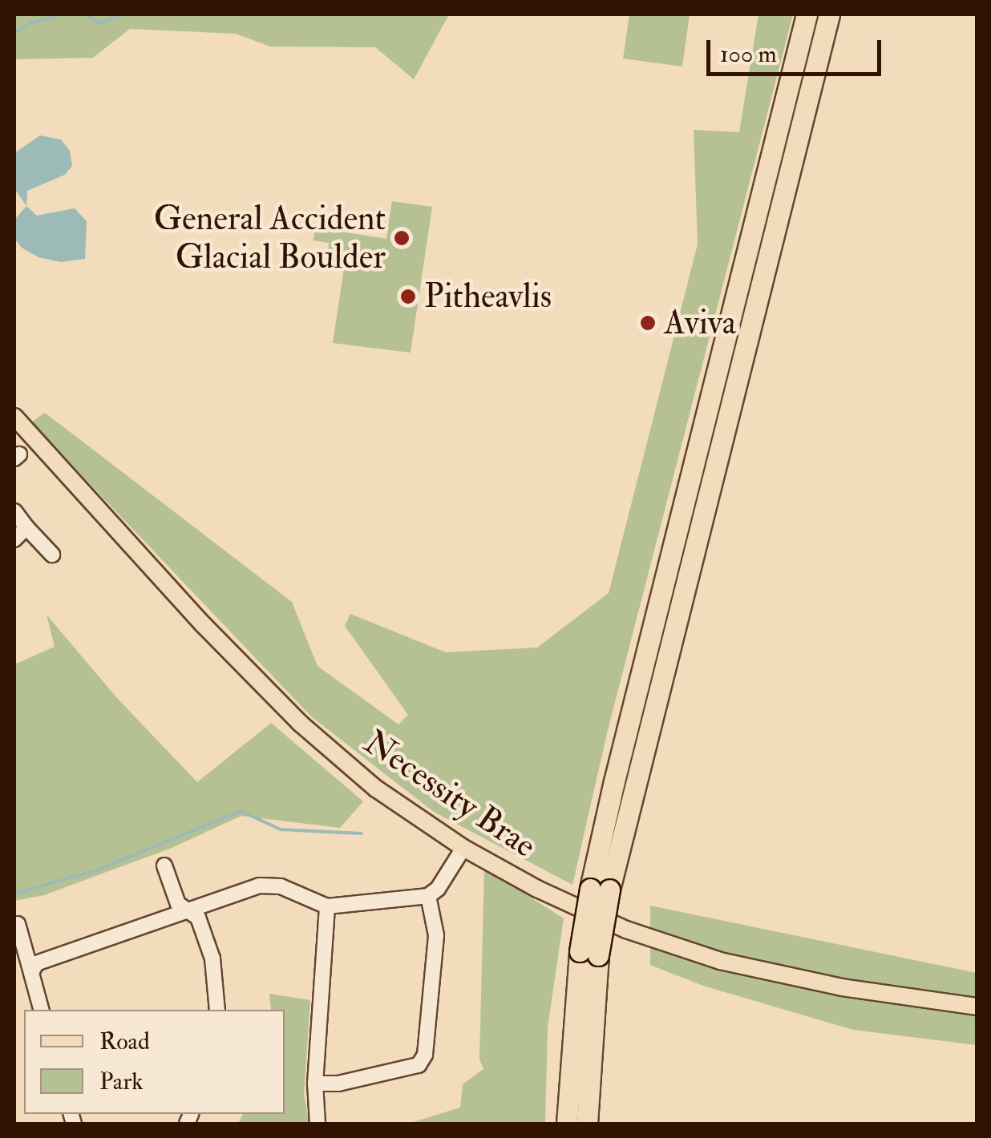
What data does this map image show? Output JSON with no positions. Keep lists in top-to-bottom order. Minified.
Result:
{"streets":{"main road":["Necessity Brae"]},"places":["General Accident Glacial Boulder","Pitheavlis","Aviva"],"legend":["Road","Park"],"scale_bar":"100 m"}
